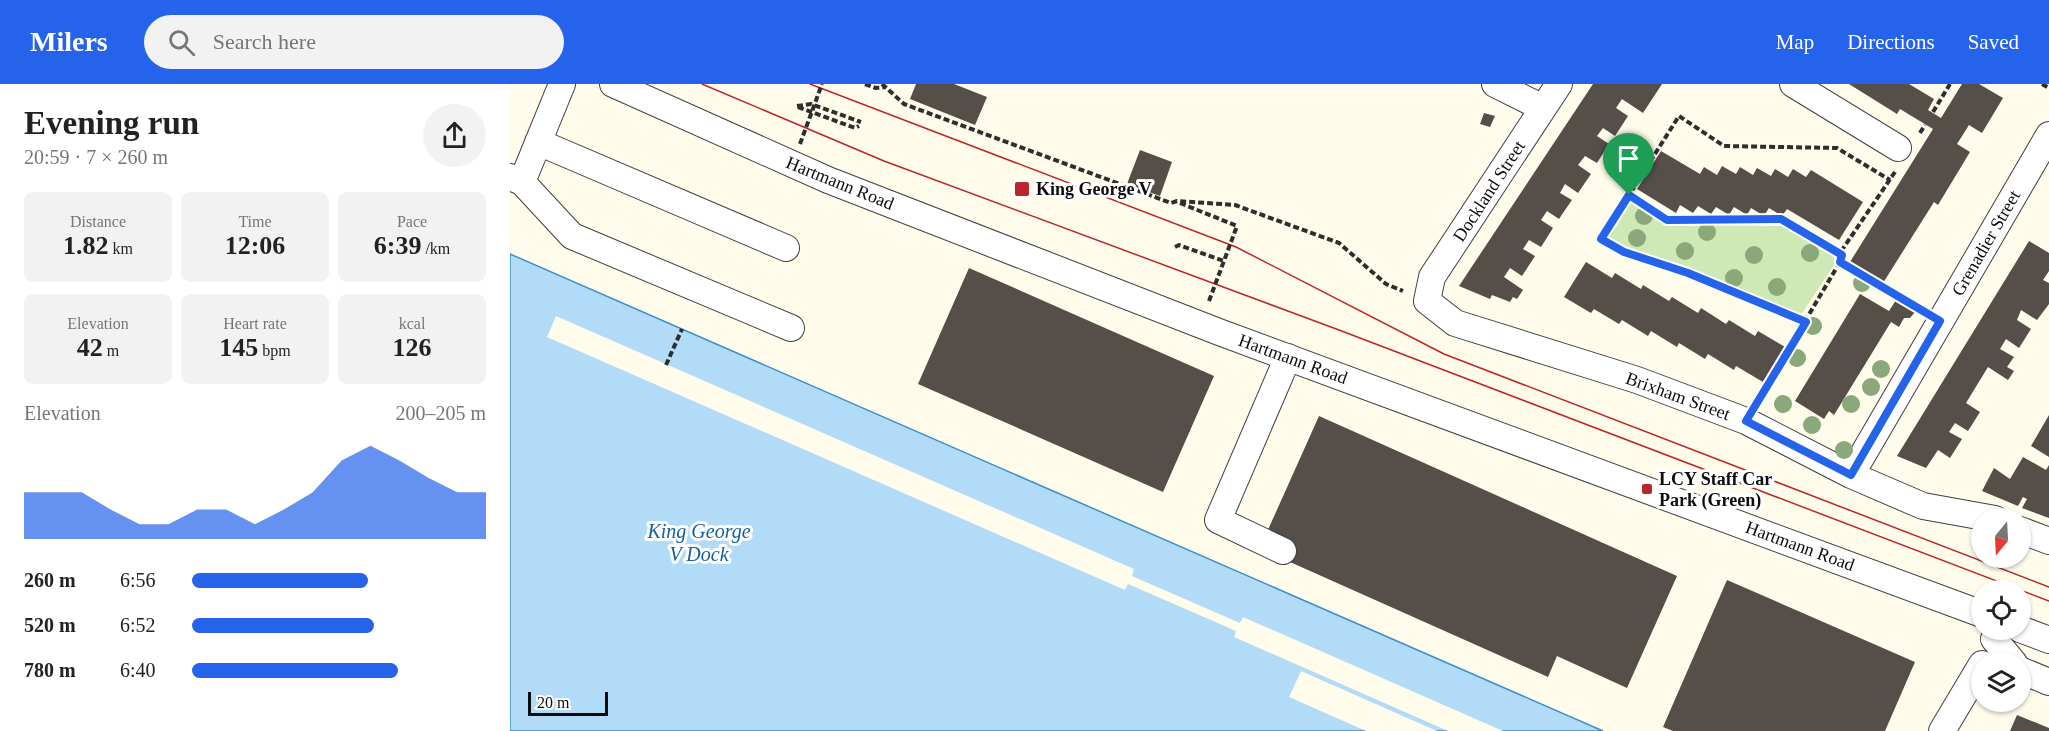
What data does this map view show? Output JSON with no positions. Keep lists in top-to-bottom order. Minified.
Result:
{"streets":{"street":["Hartmann Road","Dockland Street","Grenadier Street","Brixham Street"]},"crossings":[["Dockland Street","Brixham Street"],["Grenadier Street","Brixham Street"]],"water":["King George V Dock"],"places":{"transit":["King George V","LCY Staff Car Park (Green)"]},"scale_bar":"20 m","north":"bottom","page":{"header":"Milers","search":"Search here","nav":["Map","Directions","Saved"],"heading":["Evening run","20:59 · 7 × 260 m"],"stats":[["Distance","1.82 km"],["Time","12:06"],["Pace","6:39 /km"],["Elevation","42 m"],["Heart rate","145 bpm"],["kcal","126"]],"chart":["Elevation","200–205 m"],"list":[{"name":"260 m","note":"6:56"},{"name":"520 m","note":"6:52"},{"name":"780 m","note":"6:40"}],"scale":"20 m"}}
